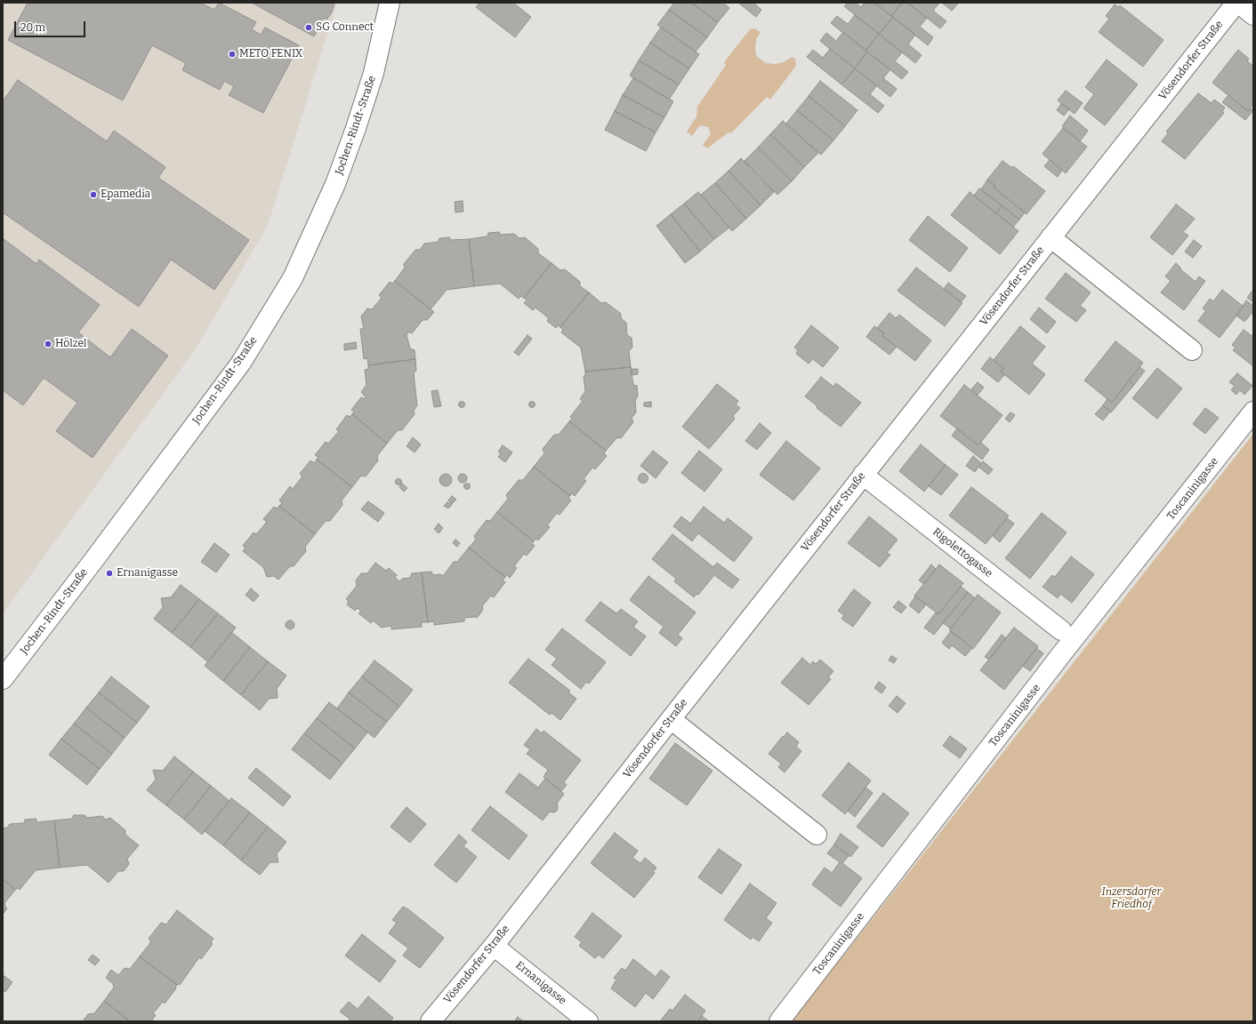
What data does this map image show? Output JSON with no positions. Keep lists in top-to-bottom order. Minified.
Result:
{"streets":{"street":["Vösendorfer Straße","Jochen-Rindt-Straße","Toscaninigasse","Rigolettogasse","Ernanigasse"]},"crossings":[["Vösendorfer Straße","Rigolettogasse"],["Vösendorfer Straße","Ernanigasse"]],"parks":["Inzersdorfer Friedhof"],"places":["SG Connect","METO FENIX","Epamedia","Hölzel","Ernanigasse"],"scale_bar":"20 m"}
